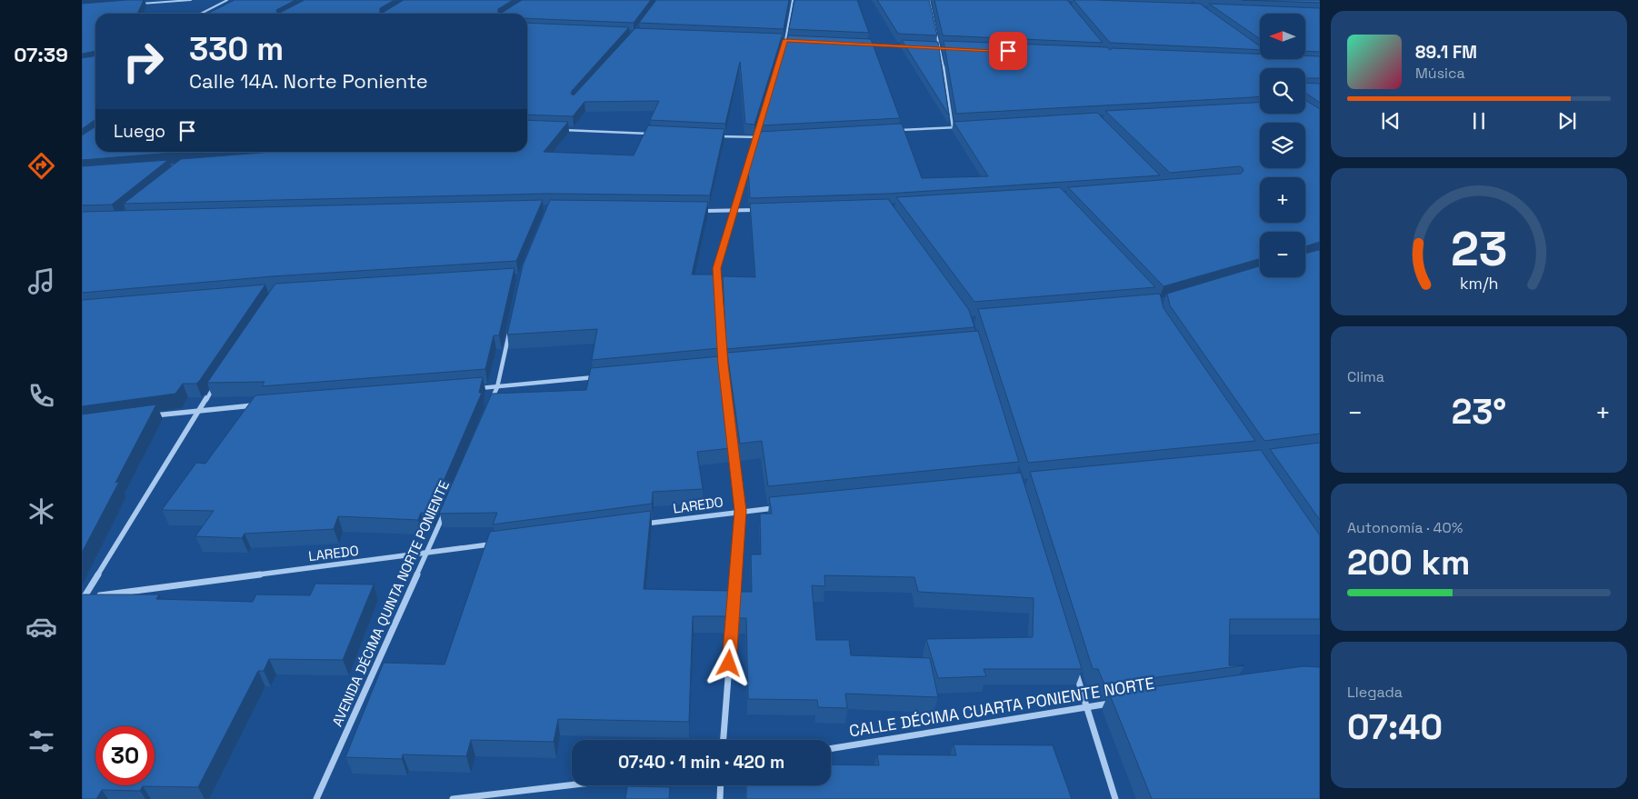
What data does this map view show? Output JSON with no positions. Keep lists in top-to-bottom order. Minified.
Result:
{"streets":{"street":["LAREDO","AVENIDA DÉCIMA QUINTA NORTE PONIENTE","CALLE DÉCIMA CUARTA PONIENTE NORTE"]},"crossings":[["LAREDO","AVENIDA DÉCIMA QUINTA NORTE PONIENTE"]],"north":"left","page":{"tabs":"07:39","map_buttons":["+","−"],"turn":["330 m","Calle 14A. Norte Poniente"],"song":["89.1 FM","Música"],"then":"Luego","tile":["Clima",["Autonomía · 40%","200 km"],["Llegada","07:40"]],"heat":["−","23°","+"],"limit":"30","trip":"07:40 · 1 min · 420 m","gauge":["23","km/h"]}}
